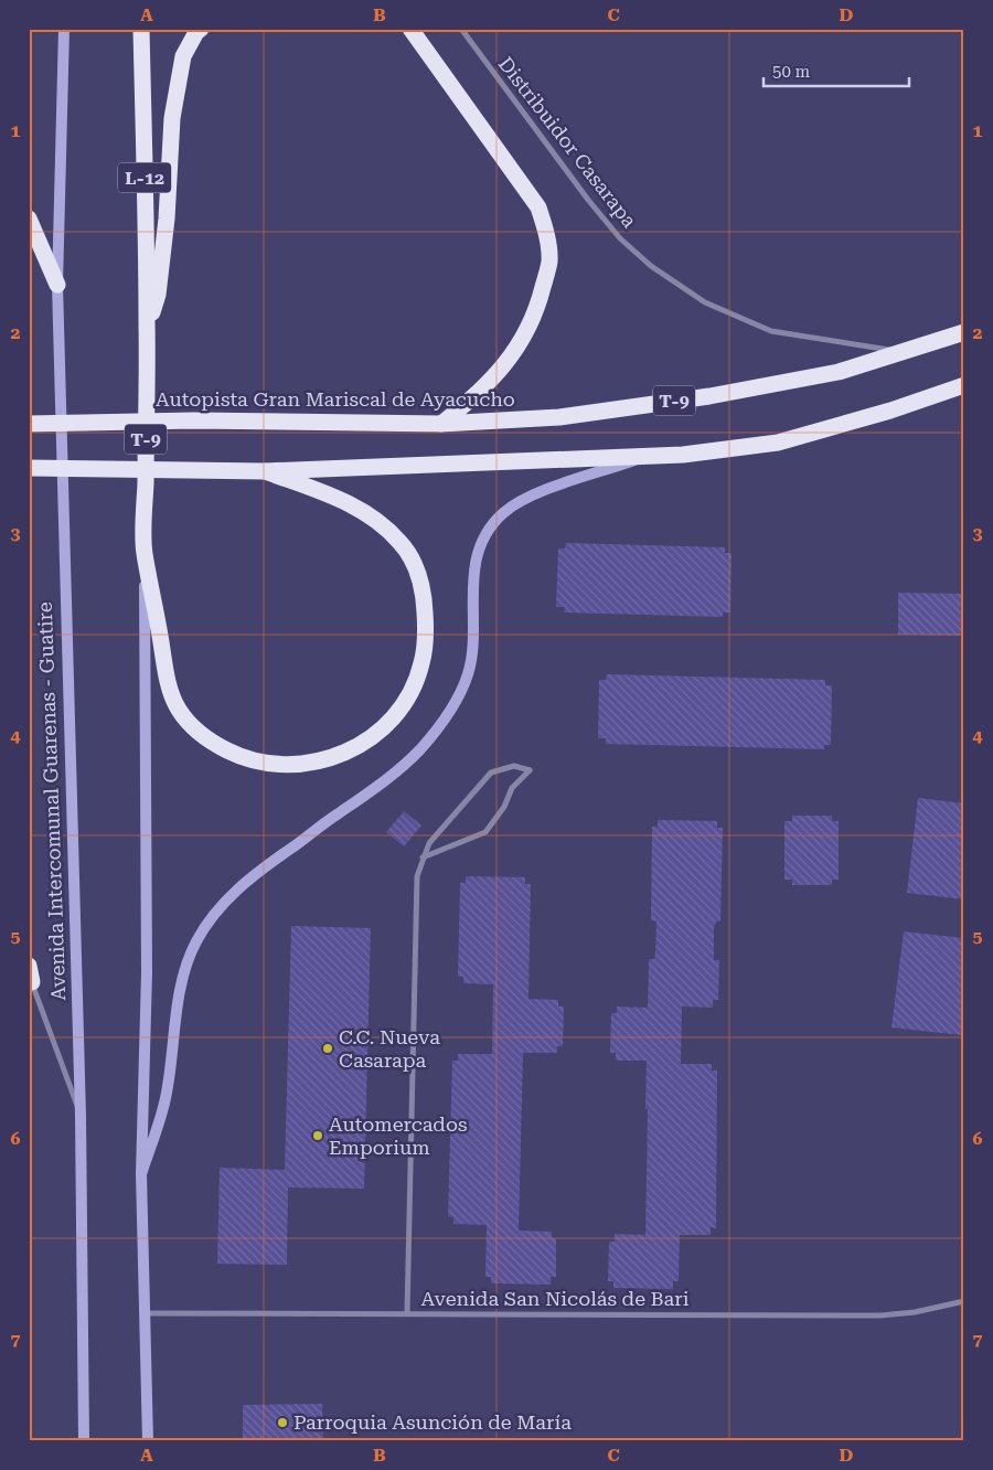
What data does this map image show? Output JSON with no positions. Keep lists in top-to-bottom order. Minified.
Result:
{"streets":{"highway":["L-12","Autopista Gran Mariscal de Ayacucho","T-9"],"main road":["Avenida Intercomunal Guarenas - Guatire"],"street":["Distribuidor Casarapa","Avenida San Nicolás de Bari"]},"crossings":[["Distribuidor Casarapa","Autopista Gran Mariscal de Ayacucho"],["L-12","T-9"]],"places":["C.C. Nueva Casarapa","Automercados Emporium","Parroquia Asunción de María"],"scale_bar":"50 m","grid":{"columns":["A","B","C","D"],"rows":["1","2","3","4","5","6","7"]}}
